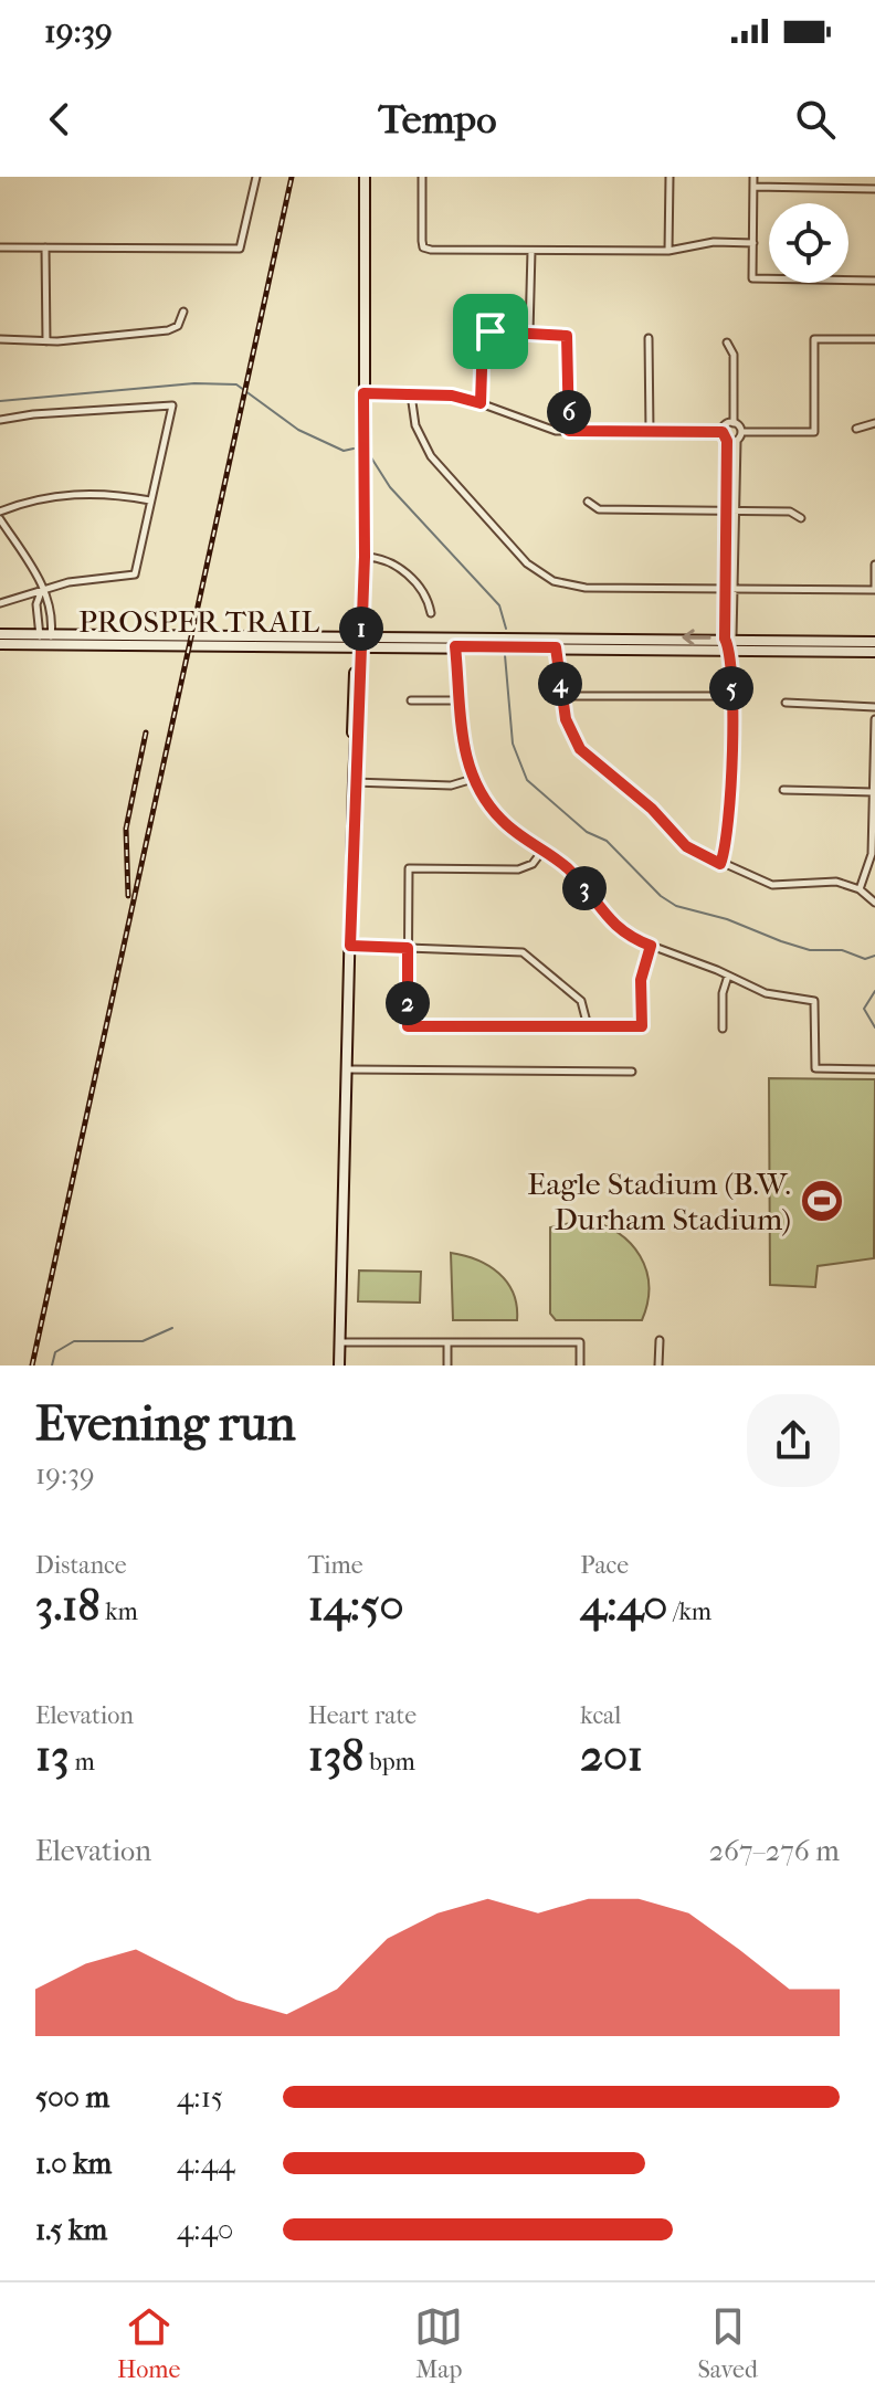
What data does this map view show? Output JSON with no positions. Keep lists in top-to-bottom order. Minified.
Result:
{"streets":{"main road":["PROSPER TRAIL"]},"places":{"sports":["Eagle Stadium (B.W. Durham Stadium)"]},"page":{"status":"19:39","header":"Tempo","pins":["6","1","4","5","3","2"],"heading":["Evening run","19:39"],"stats":[["Distance","3.18 km"],["Time","14:50"],["Pace","4:40 /km"],["Elevation","13 m"],["Heart rate","138 bpm"],["kcal","201"]],"chart":["Elevation","267–276 m"],"list":[{"name":"500 m","note":"4:15"},{"name":"1.0 km","note":"4:44"},{"name":"1.5 km","note":"4:40"}],"tabs":["Home","Map","Saved"]}}
